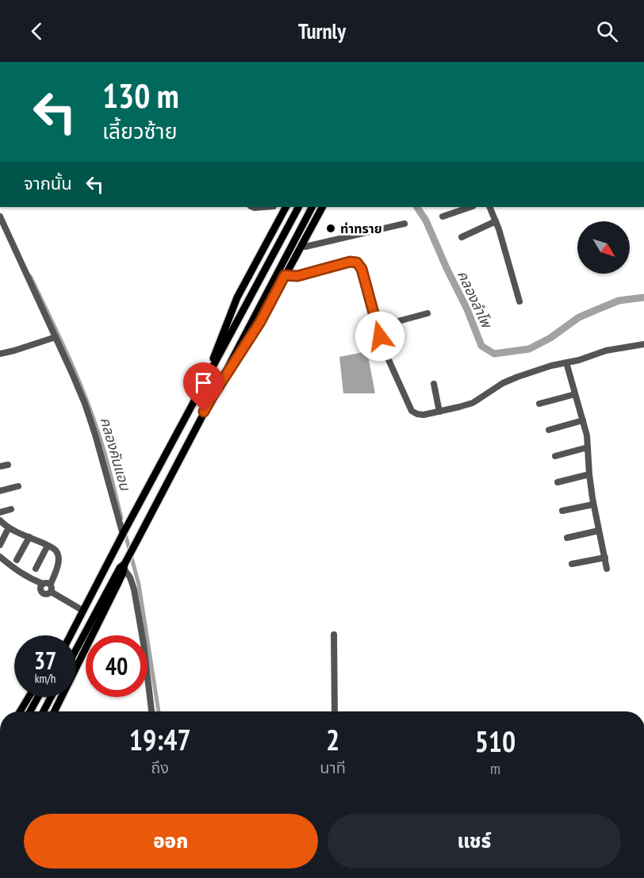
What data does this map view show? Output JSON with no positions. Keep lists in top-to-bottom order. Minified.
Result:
{"water":["คลองลำโพ","คลองคันแอน"],"places":["ท่าทราย"],"north":"bottom right","page":{"header":"Turnly","turn":["130 m","เลี้ยวซ้าย"],"then":"จากนั้น","speed":"37 km/h","limit":"40","eta":["19:47","ถึง","2","นาที","510","m"],"buttons":["ออก","แชร์"]}}
